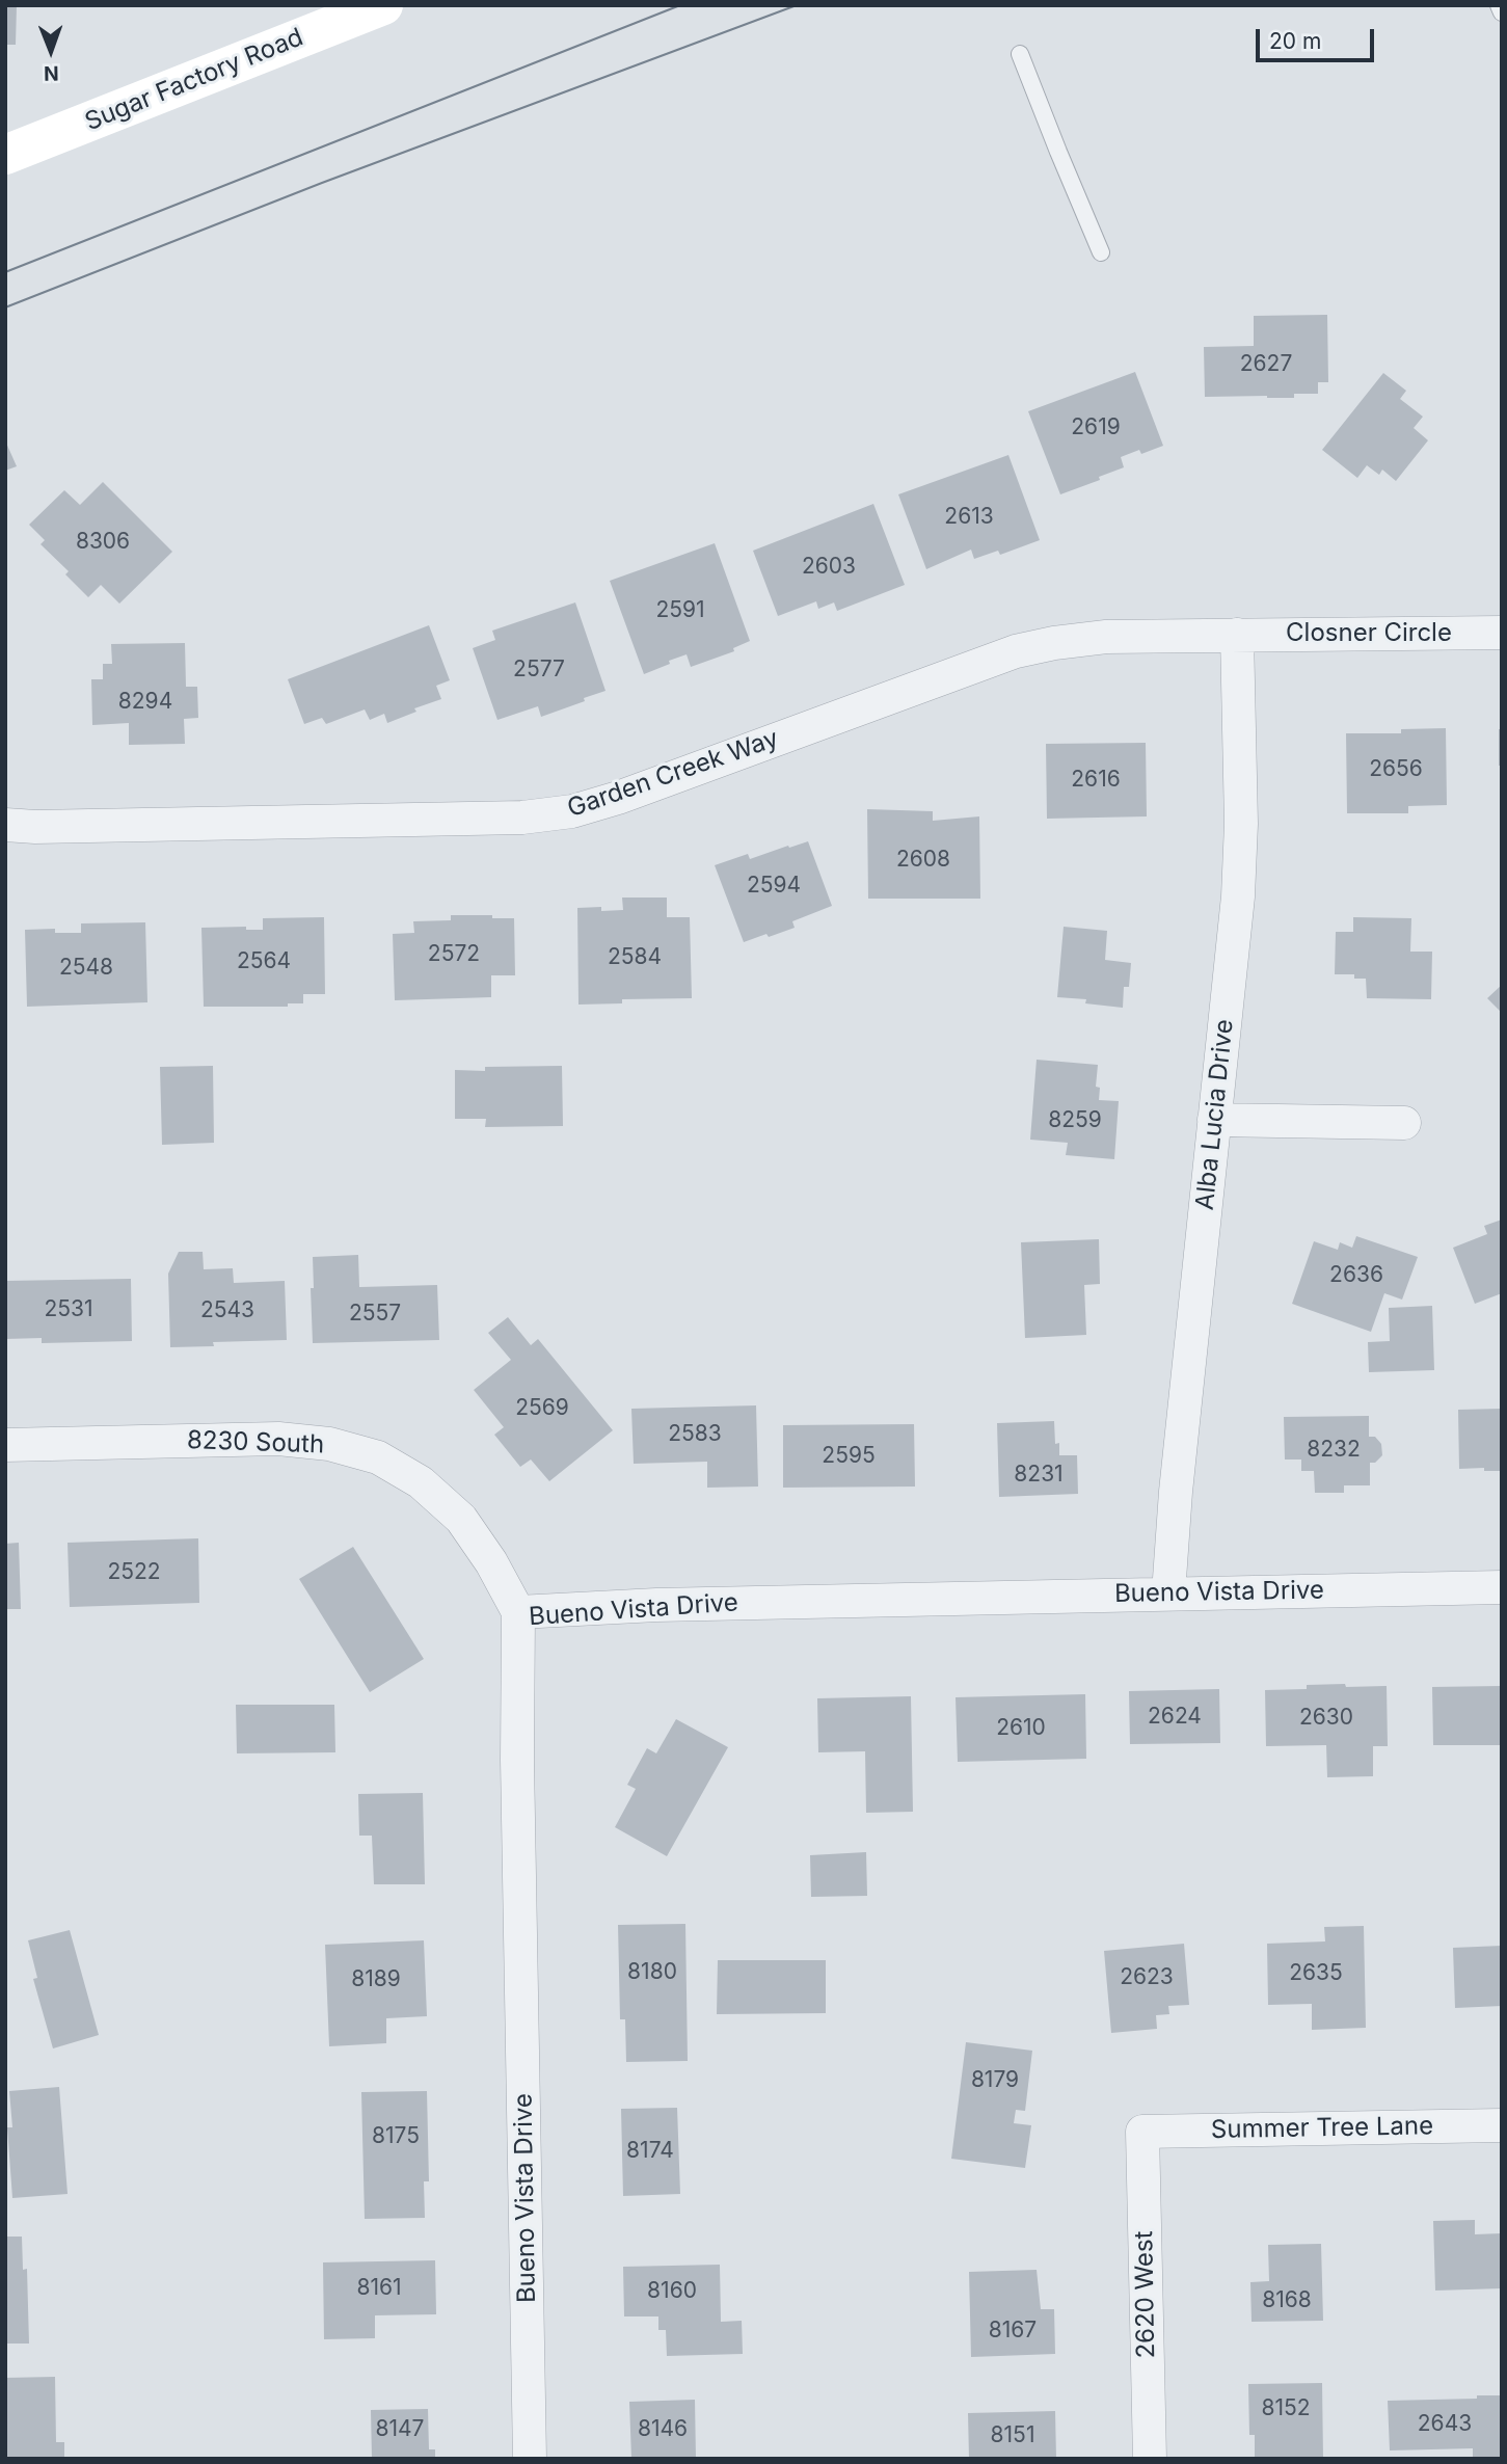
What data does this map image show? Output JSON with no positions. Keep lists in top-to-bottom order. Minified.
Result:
{"streets":{"street":["Sugar Factory Road","Closner Circle","Garden Creek Way","Alba Lucia Drive","8230 South","Bueno Vista Drive","Summer Tree Lane","2620 West"]},"crossings":[["Closner Circle","Garden Creek Way"],["Closner Circle","Alba Lucia Drive"],["Garden Creek Way","Alba Lucia Drive"],["Alba Lucia Drive","Bueno Vista Drive"],["8230 South","Bueno Vista Drive"],["Summer Tree Lane","2620 West"]],"house_numbers":["2627","2619","2613","8306","2603","2591","2577","8294","2656","2616","2608","2594","2572","2584","2564","2548","8259","2636","2531","2543","2557","2569","2583","8232","2595","8231","2522","2624","2630","2610","8180","2635","2623","8189","8179","8175","8174","8161","8160","8168","8167","8152","2643","8147","8146","8151"],"scale_bar":"20 m","north":"bottom"}
